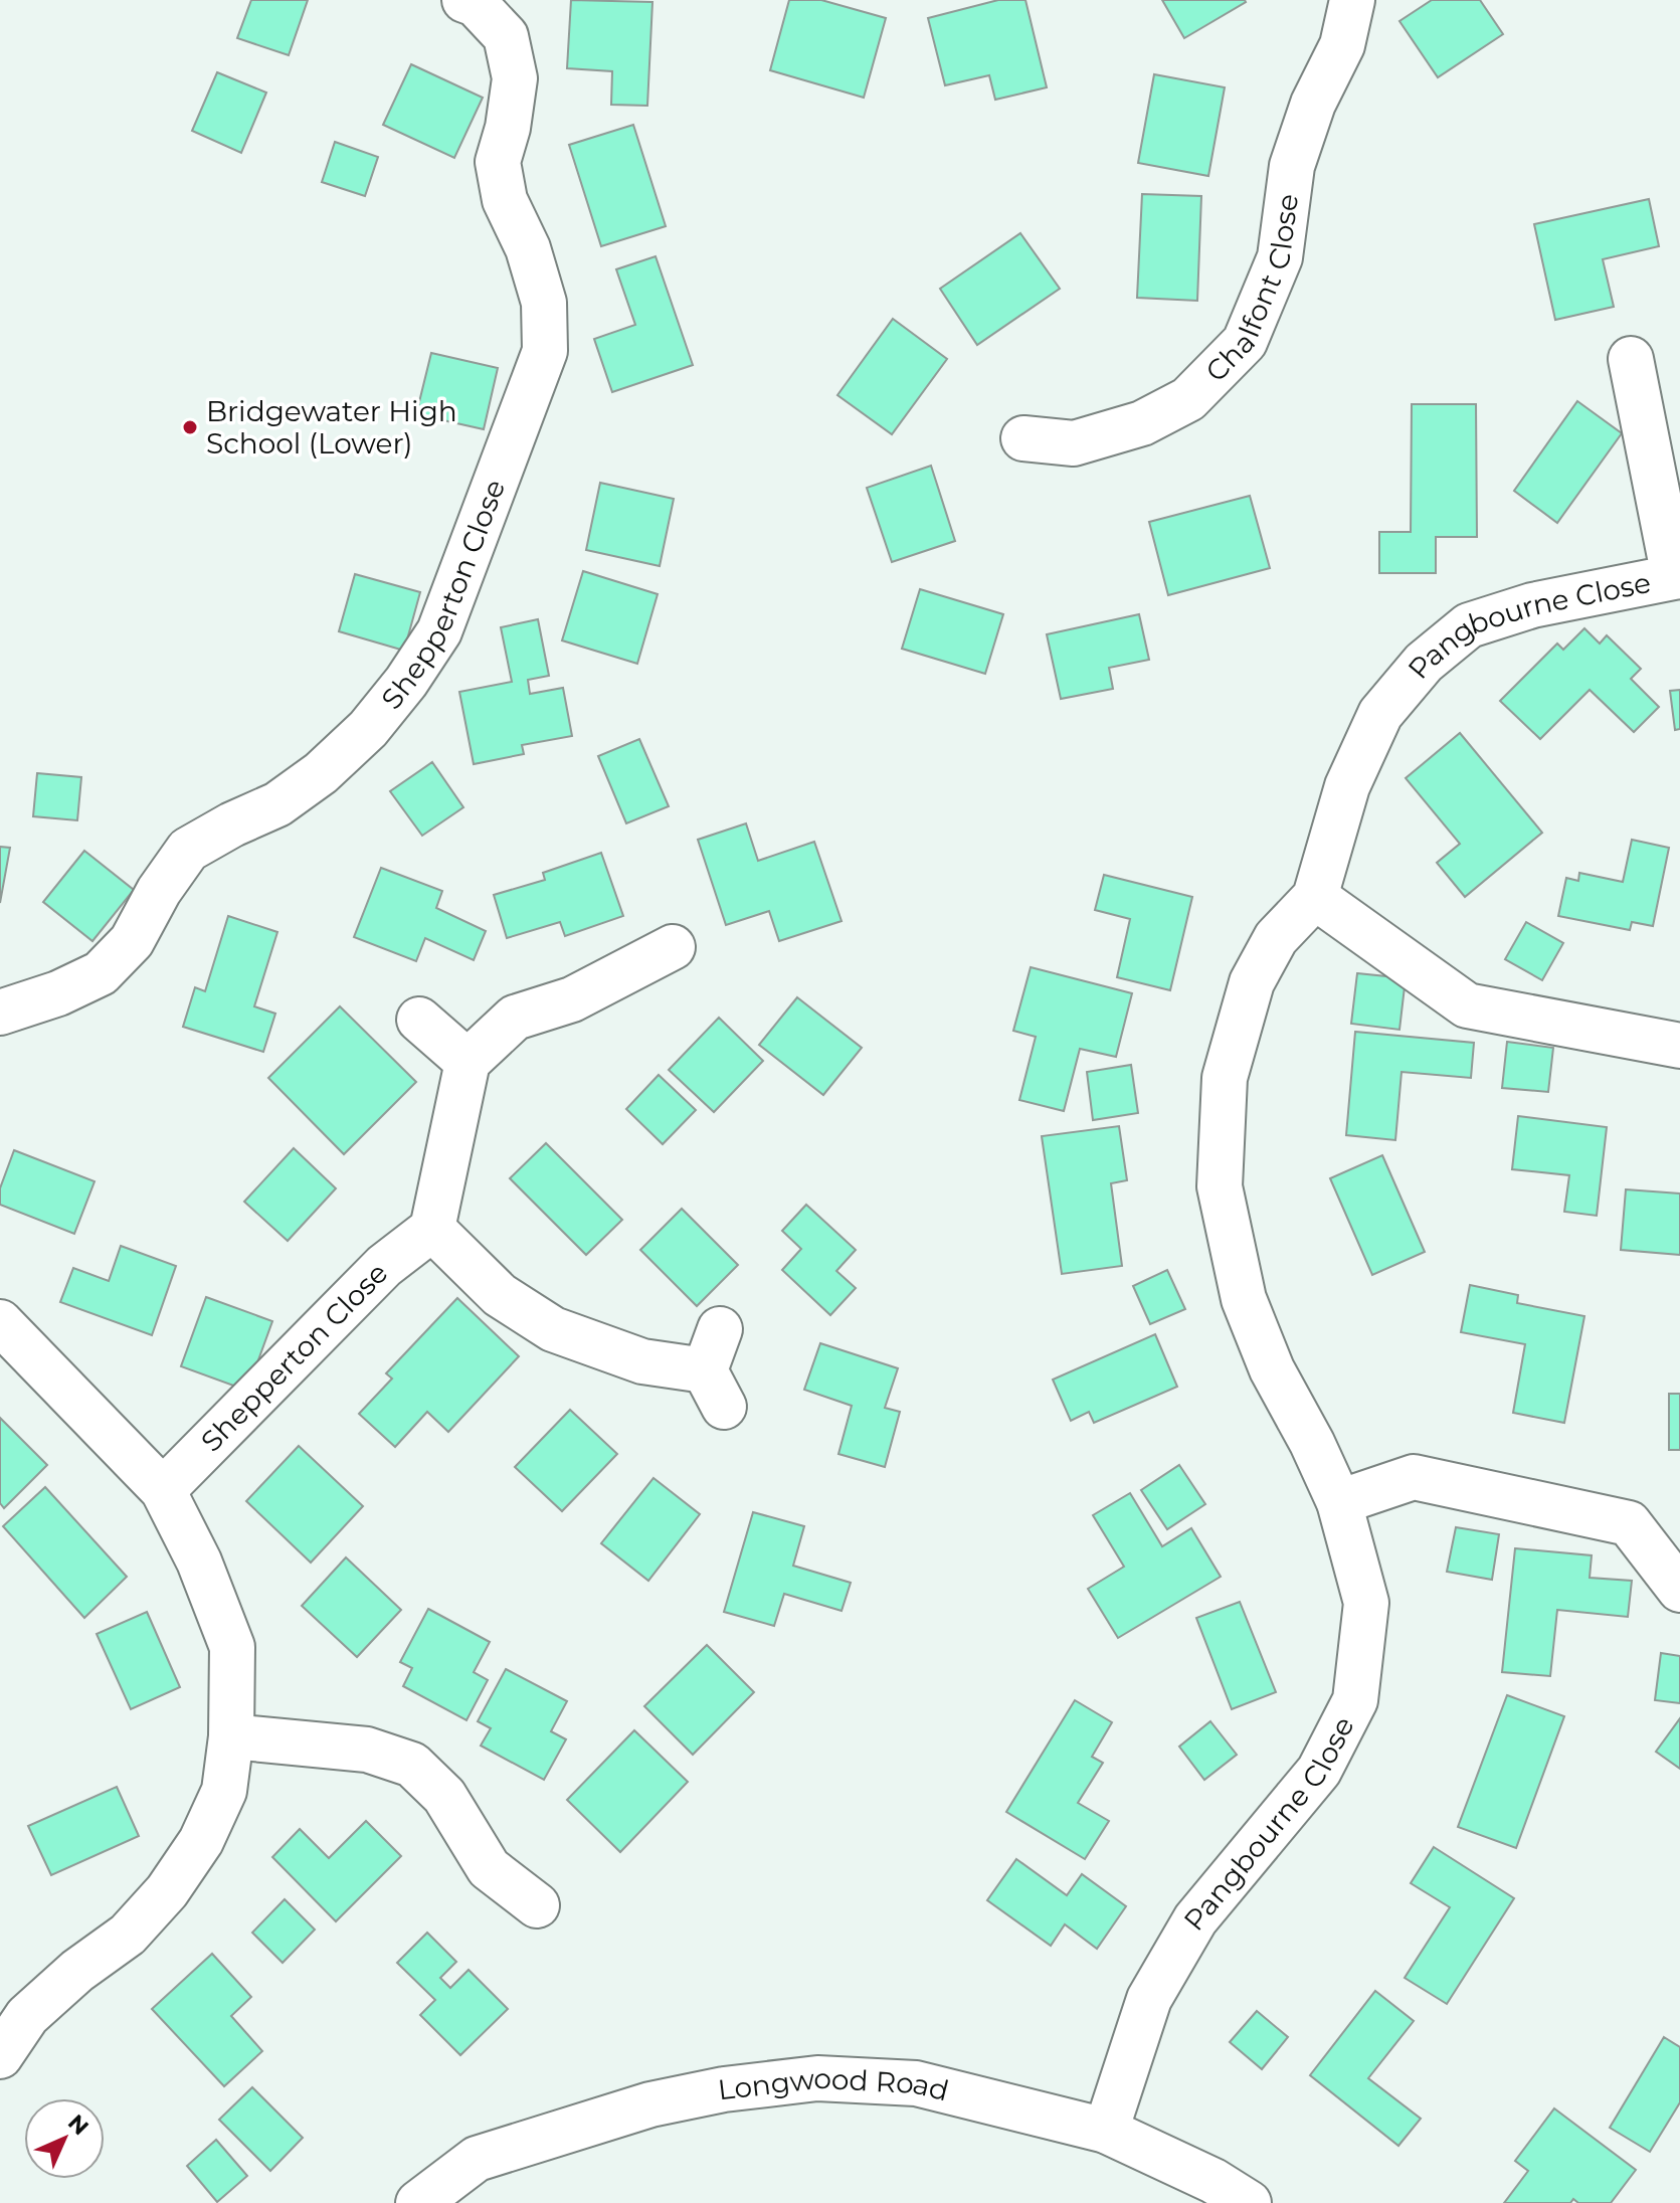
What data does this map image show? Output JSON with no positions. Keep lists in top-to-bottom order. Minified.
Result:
{"streets":{"street":["Chalfont Close","Shepperton Close","Pangbourne Close","Longwood Road"]},"crossings":[["Pangbourne Close","Longwood Road"]],"places":["Bridgewater High School (Lower)"],"north":"top right"}
